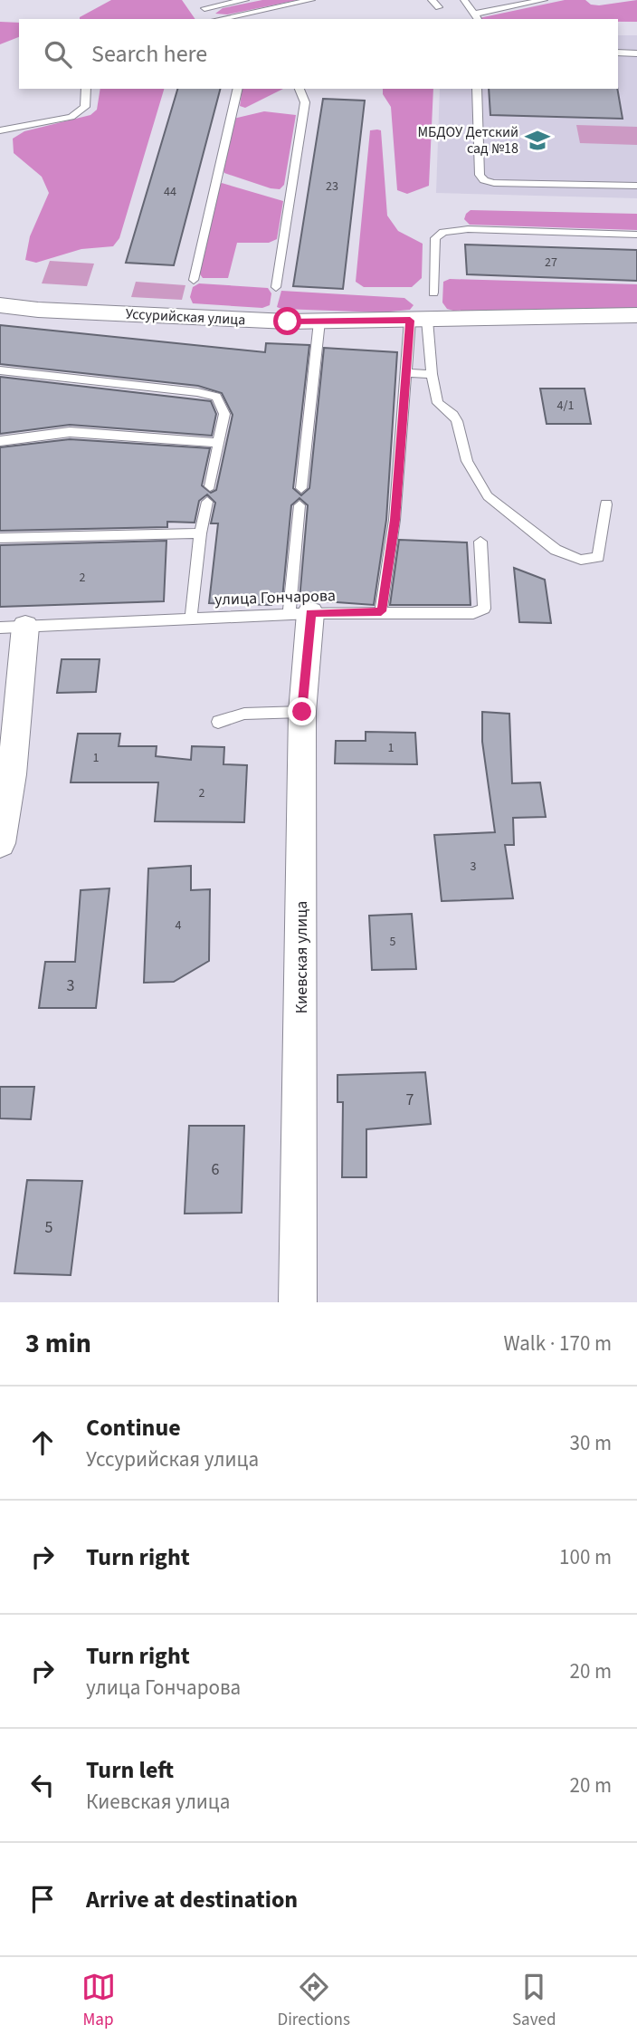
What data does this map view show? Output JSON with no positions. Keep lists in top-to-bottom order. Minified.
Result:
{"streets":{"street":["Уссурийская улица","Киевская улица"],"lane":["улица Гончарова"]},"crossings":[["улица Гончарова","Киевская улица"]],"places":{"school or university":["МБДОУ Детский сад №18"]},"house_numbers":["23","44","27","4/1","2","1","1","2","3","4","5","3","7","6","5"],"page":{"search":"Search here","heading":["3 min","Walk · 170 m"],"list":[["Continue","Уссурийская улица","30 m"],["Turn right","100 m"],["Turn right","улица Гончарова","20 m"],["Turn left","Киевская улица","20 m"],"Arrive at destination"],"nav":["Map","Directions","Saved"]}}
